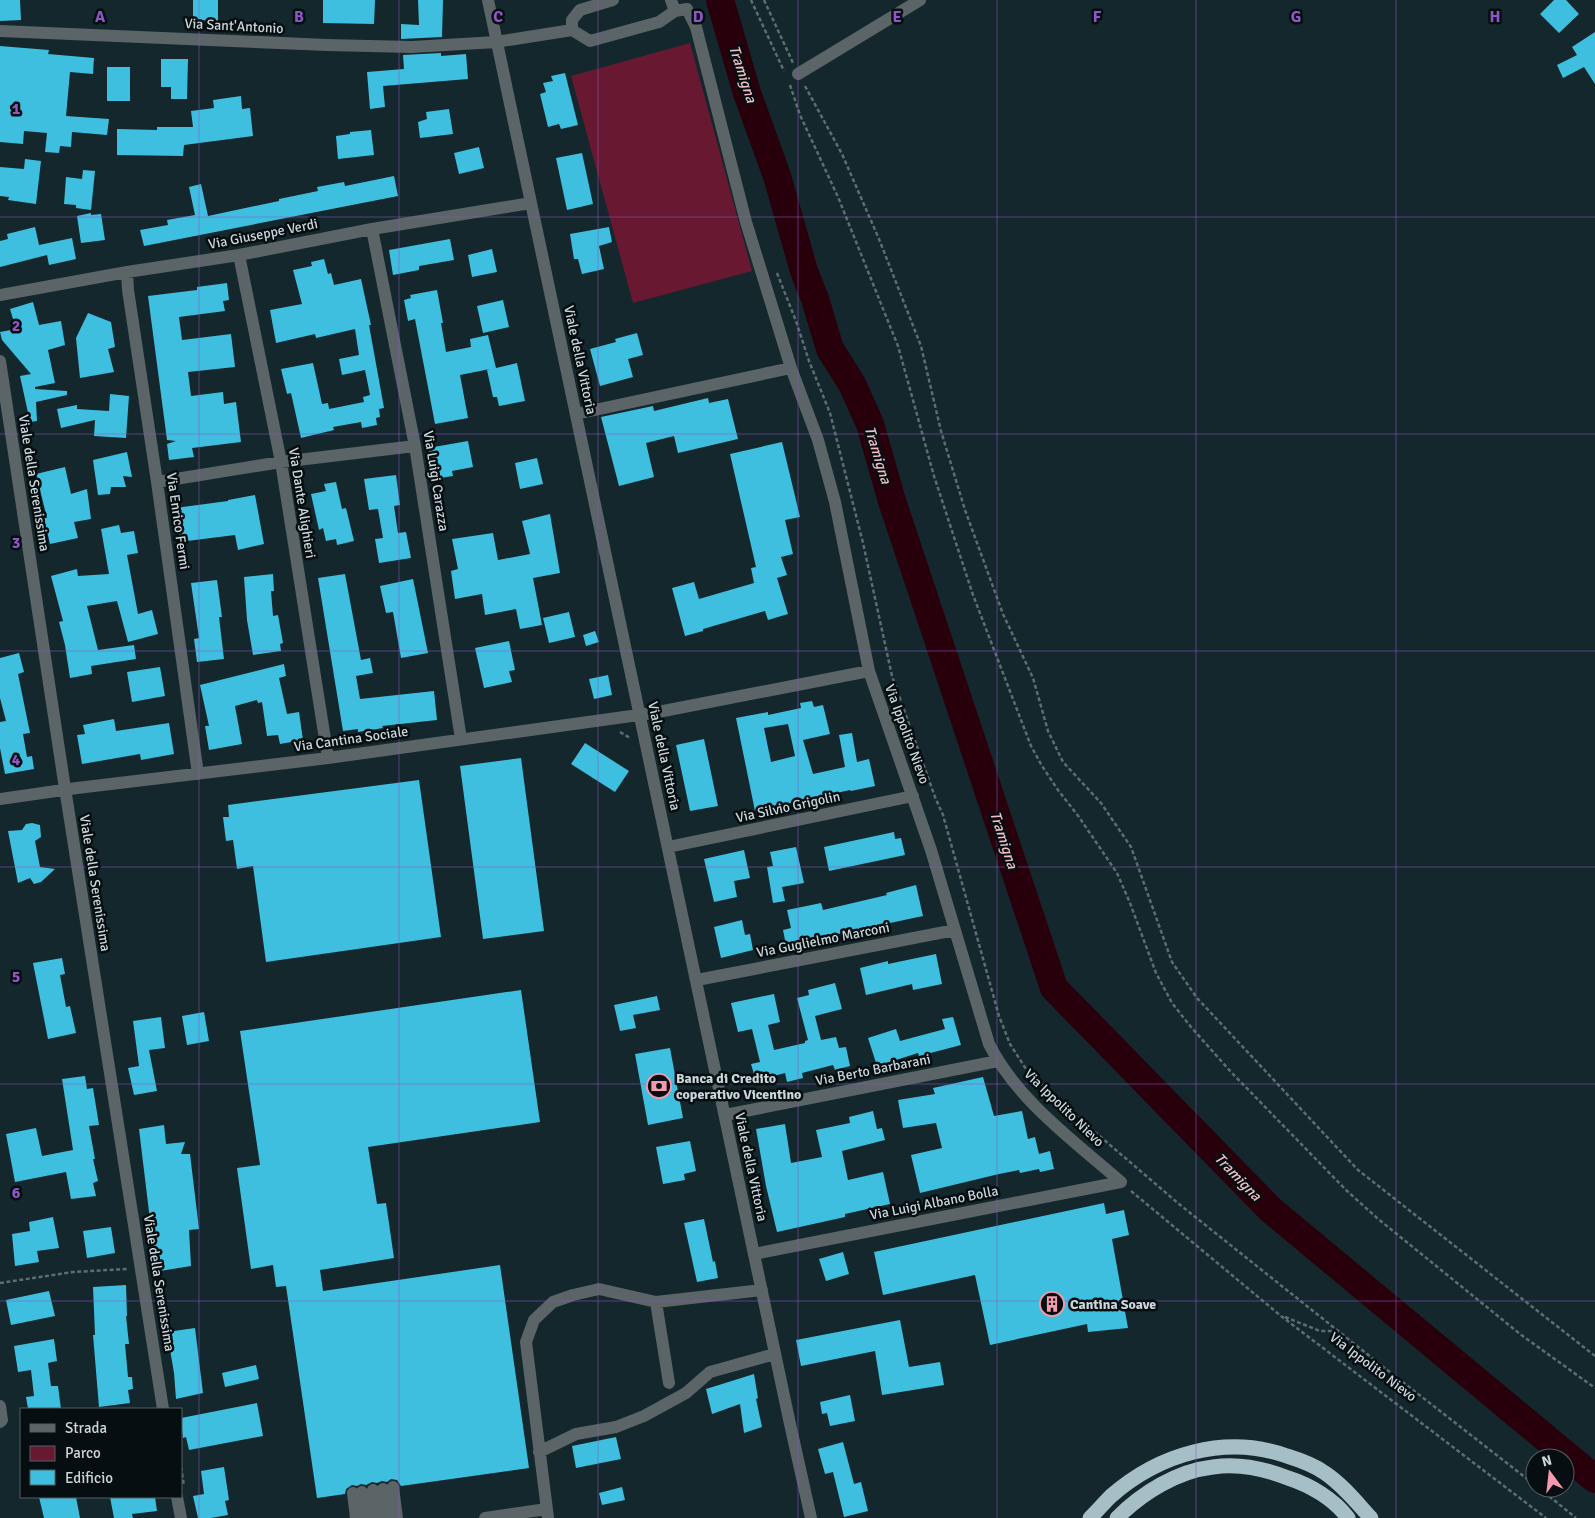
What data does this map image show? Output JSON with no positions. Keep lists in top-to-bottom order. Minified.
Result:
{"streets":{"street":["Via Sant'Antonio","Via Giuseppe Verdi","Viale della Vittoria","Via Luigi Carazza","Viale della Serenissima","Via Dante Alighieri","Via Enrico Fermi","Via Ippolito Nievo","Via Cantina Sociale","Via Silvio Grigolin","Via Guglielmo Marconi","Via Berto Barbarani","Via Luigi Albano Bolla"]},"crossings":[["Via Sant'Antonio","Viale della Vittoria"],["Via Giuseppe Verdi","Viale della Vittoria"],["Via Giuseppe Verdi","Via Luigi Carazza"],["Via Giuseppe Verdi","Via Dante Alighieri"],["Via Giuseppe Verdi","Via Enrico Fermi"],["Viale della Vittoria","Via Ippolito Nievo"],["Viale della Vittoria","Via Cantina Sociale"],["Viale della Vittoria","Via Silvio Grigolin"],["Viale della Vittoria","Via Guglielmo Marconi"],["Viale della Vittoria","Via Berto Barbarani"],["Viale della Vittoria","Via Luigi Albano Bolla"],["Via Luigi Carazza","Via Cantina Sociale"],["Viale della Serenissima","Via Cantina Sociale"],["Via Dante Alighieri","Via Cantina Sociale"],["Via Enrico Fermi","Via Cantina Sociale"],["Via Ippolito Nievo","Via Cantina Sociale"],["Via Ippolito Nievo","Via Silvio Grigolin"],["Via Ippolito Nievo","Via Guglielmo Marconi"],["Via Ippolito Nievo","Via Berto Barbarani"],["Via Ippolito Nievo","Via Luigi Albano Bolla"]],"water":["Tramigna"],"places":{"bank":["Banca di Credito coperativo Vicentino"],"building":["Cantina Soave"]},"legend":["Strada","Parco","Edificio"],"north":"top","grid":{"columns":["A","B","C","D","E","F","G","H"],"rows":["1","2","3","4","5","6"]}}
